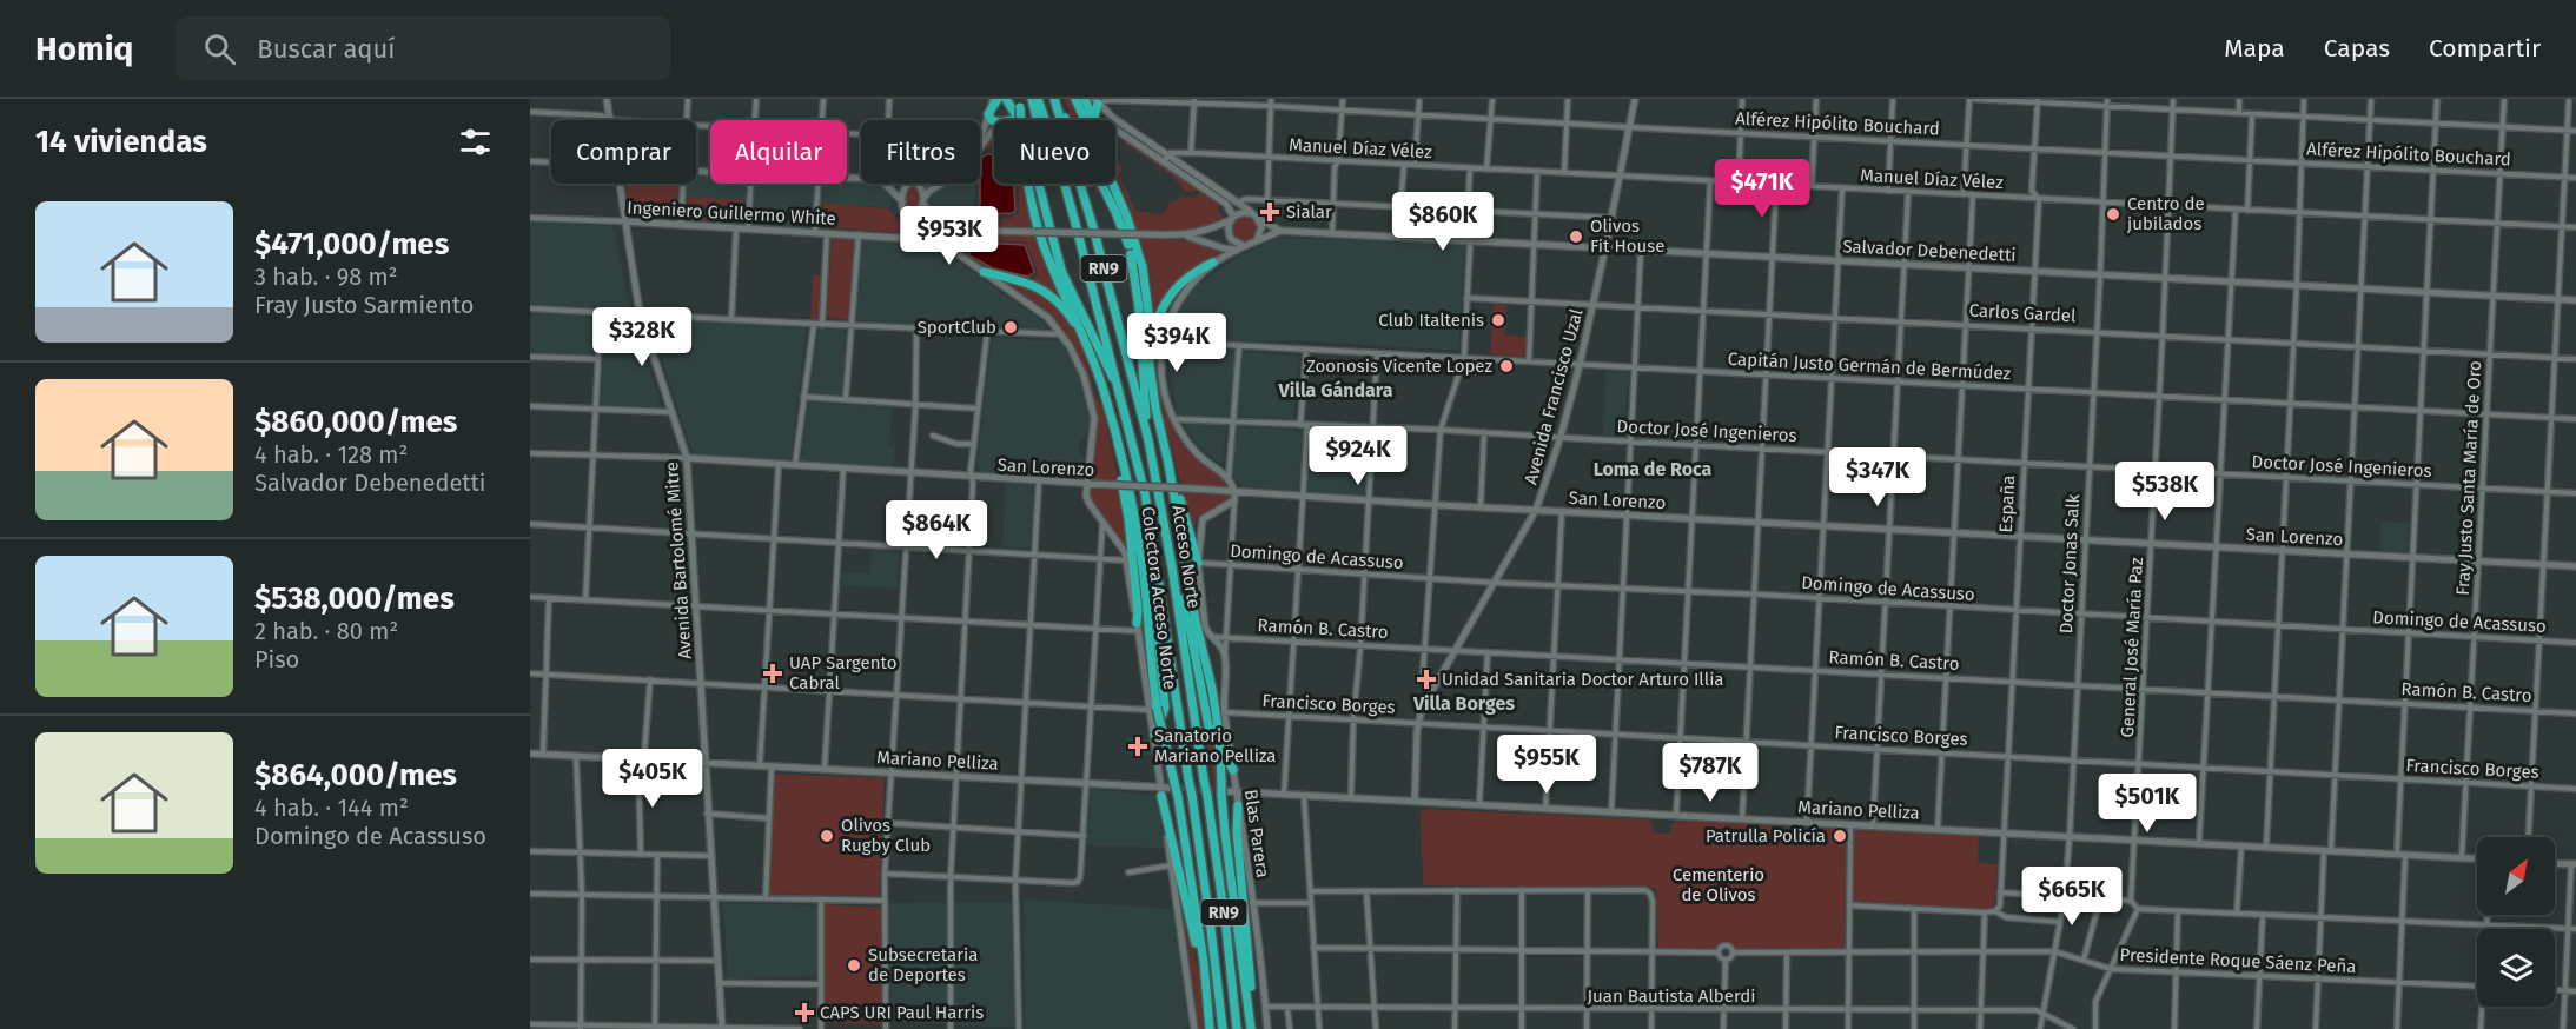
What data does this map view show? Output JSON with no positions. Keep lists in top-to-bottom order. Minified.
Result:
{"streets":{"highway":["RN9","Acceso Norte","Colectora Acceso Norte"],"street":["Alférez Hipólito Bouchard","Manuel Díaz Vélez","Ingeniero Guillermo White","Salvador Debenedetti","Carlos Gardel","Capitán Justo Germán de Bermúdez","Avenida Francisco Uzal","Doctor José Ingenieros","San Lorenzo","Fray Justo Santa María de Oro","España","Domingo de Acassuso","Avenida Bartolomé Mitre","Doctor Jonas Salk","Ramón B. Castro","General José María Paz","Francisco Borges","Mariano Pelliza","Blas Parera","Presidente Roque Sáenz Peña","Juan Bautista Alberdi"]},"crossings":[["Alférez Hipólito Bouchard","Avenida Francisco Uzal"],["Alférez Hipólito Bouchard","Fray Justo Santa María de Oro"],["Alférez Hipólito Bouchard","España"],["Alférez Hipólito Bouchard","Doctor Jonas Salk"],["Alférez Hipólito Bouchard","General José María Paz"],["Manuel Díaz Vélez","Avenida Francisco Uzal"],["Manuel Díaz Vélez","Fray Justo Santa María de Oro"],["Manuel Díaz Vélez","España"],["Manuel Díaz Vélez","Doctor Jonas Salk"],["Manuel Díaz Vélez","General José María Paz"],["Ingeniero Guillermo White","Avenida Bartolomé Mitre"],["Salvador Debenedetti","Avenida Francisco Uzal"],["Salvador Debenedetti","Fray Justo Santa María de Oro"],["Salvador Debenedetti","España"],["Salvador Debenedetti","Doctor Jonas Salk"],["Salvador Debenedetti","General José María Paz"],["Carlos Gardel","Avenida Francisco Uzal"],["Carlos Gardel","Fray Justo Santa María de Oro"],["Carlos Gardel","España"],["Carlos Gardel","Doctor Jonas Salk"],["Carlos Gardel","General José María Paz"],["Capitán Justo Germán de Bermúdez","Avenida Francisco Uzal"],["Capitán Justo Germán de Bermúdez","Fray Justo Santa María de Oro"],["Capitán Justo Germán de Bermúdez","España"],["Capitán Justo Germán de Bermúdez","Doctor Jonas Salk"],["Capitán Justo Germán de Bermúdez","General José María Paz"],["Avenida Francisco Uzal","Doctor José Ingenieros"],["Avenida Francisco Uzal","San Lorenzo"],["Avenida Francisco Uzal","Domingo de Acassuso"],["Avenida Francisco Uzal","Ramón B. Castro"],["Avenida Francisco Uzal","Francisco Borges"],["Avenida Francisco Uzal","Mariano Pelliza"],["Doctor José Ingenieros","Fray Justo Santa María de Oro"],["Doctor José Ingenieros","España"],["Doctor José Ingenieros","Doctor Jonas Salk"],["Doctor José Ingenieros","General José María Paz"],["San Lorenzo","Fray Justo Santa María de Oro"],["San Lorenzo","España"],["San Lorenzo","Avenida Bartolomé Mitre"],["San Lorenzo","Doctor Jonas Salk"],["San Lorenzo","General José María Paz"],["Fray Justo Santa María de Oro","Domingo de Acassuso"],["Fray Justo Santa María de Oro","Ramón B. Castro"],["Fray Justo Santa María de Oro","Francisco Borges"],["Fray Justo Santa María de Oro","Mariano Pelliza"],["España","Domingo de Acassuso"],["España","Ramón B. Castro"],["España","Francisco Borges"],["España","Mariano Pelliza"],["Domingo de Acassuso","Doctor Jonas Salk"],["Domingo de Acassuso","General José María Paz"],["Avenida Bartolomé Mitre","Mariano Pelliza"],["Doctor Jonas Salk","Ramón B. Castro"],["Doctor Jonas Salk","Francisco Borges"],["Doctor Jonas Salk","Mariano Pelliza"],["Doctor Jonas Salk","Presidente Roque Sáenz Peña"],["Doctor Jonas Salk","Juan Bautista Alberdi"],["Colectora Acceso Norte","Mariano Pelliza"],["Ramón B. Castro","General José María Paz"],["General José María Paz","Francisco Borges"],["General José María Paz","Mariano Pelliza"],["Francisco Borges","Blas Parera"],["Mariano Pelliza","Blas Parera"],["Blas Parera","Juan Bautista Alberdi"]],"districts":["Villa Gándara","Loma de Roca","Villa Borges"],"parks":["Cementerio de Olivos"],"places":{"health":["Sialar","UAP Sargento Cabral","Unidad Sanitaria Doctor Arturo Illia","Sanatorio Mariano Pelliza","CAPS URI Paul Harris"],"other":["Centro de jubilados","Olivos Fit House","Club Italtenis","SportClub","Zoonosis Vicente Lopez","Olivos Rugby Club","Patrulla Policía","Subsecretaria de Deportes"]},"north":"top right","page":{"header":"Homiq","search":"Buscar aquí","nav":["Mapa","Capas","Compartir"],"heading":"14 viviendas","chip":["Comprar","Alquilar","Filtros","Nuevo"],"price":["$471K","$860K","$953K","$328K","$394K","$924K","$347K","$538K","$864K","$955K","$787K","$405K","$501K","$665K"],"list":[{"name":"$471,000/mes","note":"3 hab. · 98 m² · Fray Justo Sarmiento"},{"name":"$860,000/mes","note":"4 hab. · 128 m² · Salvador Debenedetti"},{"name":"$538,000/mes","note":"2 hab. · 80 m² · Piso"},{"name":"$864,000/mes","note":"4 hab. · 144 m² · Domingo de Acassuso"}]}}
